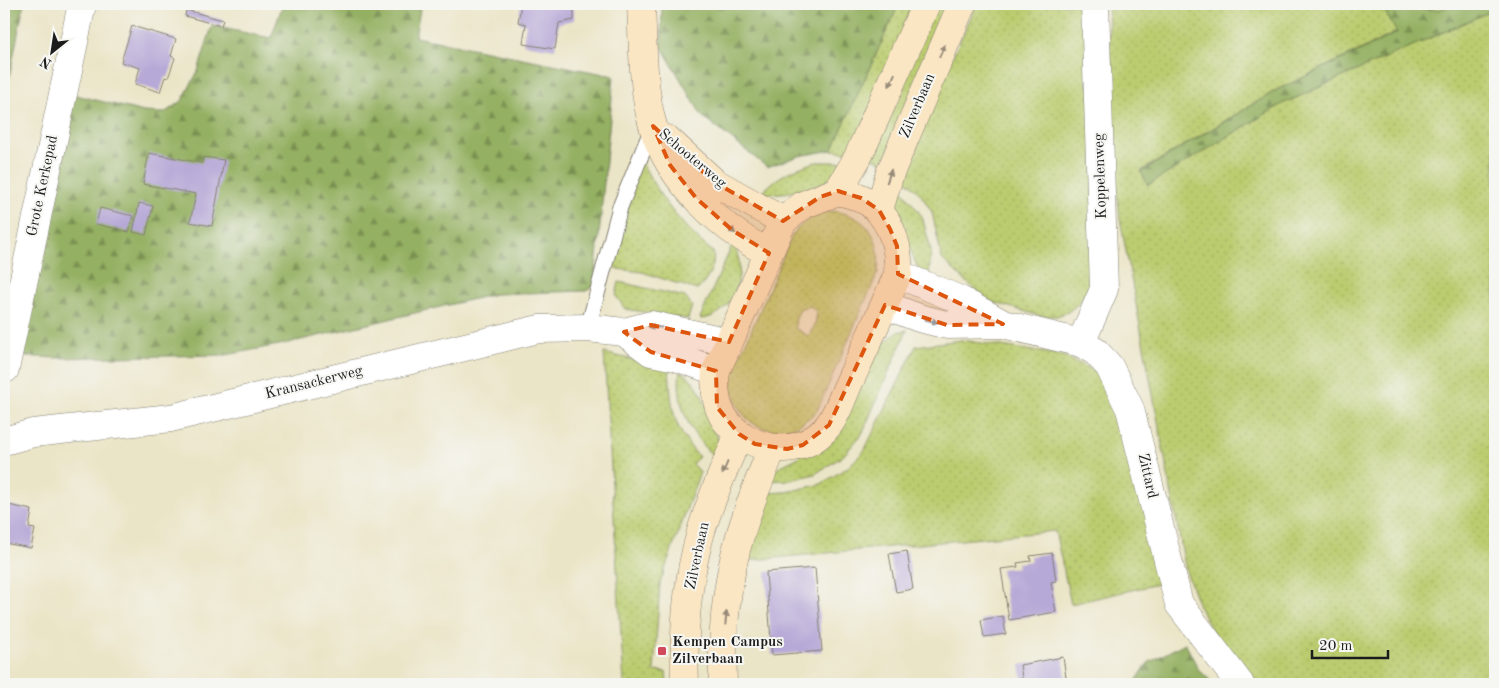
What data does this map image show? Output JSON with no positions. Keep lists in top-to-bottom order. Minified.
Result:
{"streets":{"main road":["Zilverbaan","Schooterweg"],"street":["Koppelenweg","Grote Kerkepad","Kransackerweg","Zittard"]},"crossings":[["Koppelenweg","Zittard"]],"places":{"transit":["Kempen Campus Zilverbaan"]},"scale_bar":"20 m","north":"bottom left"}
